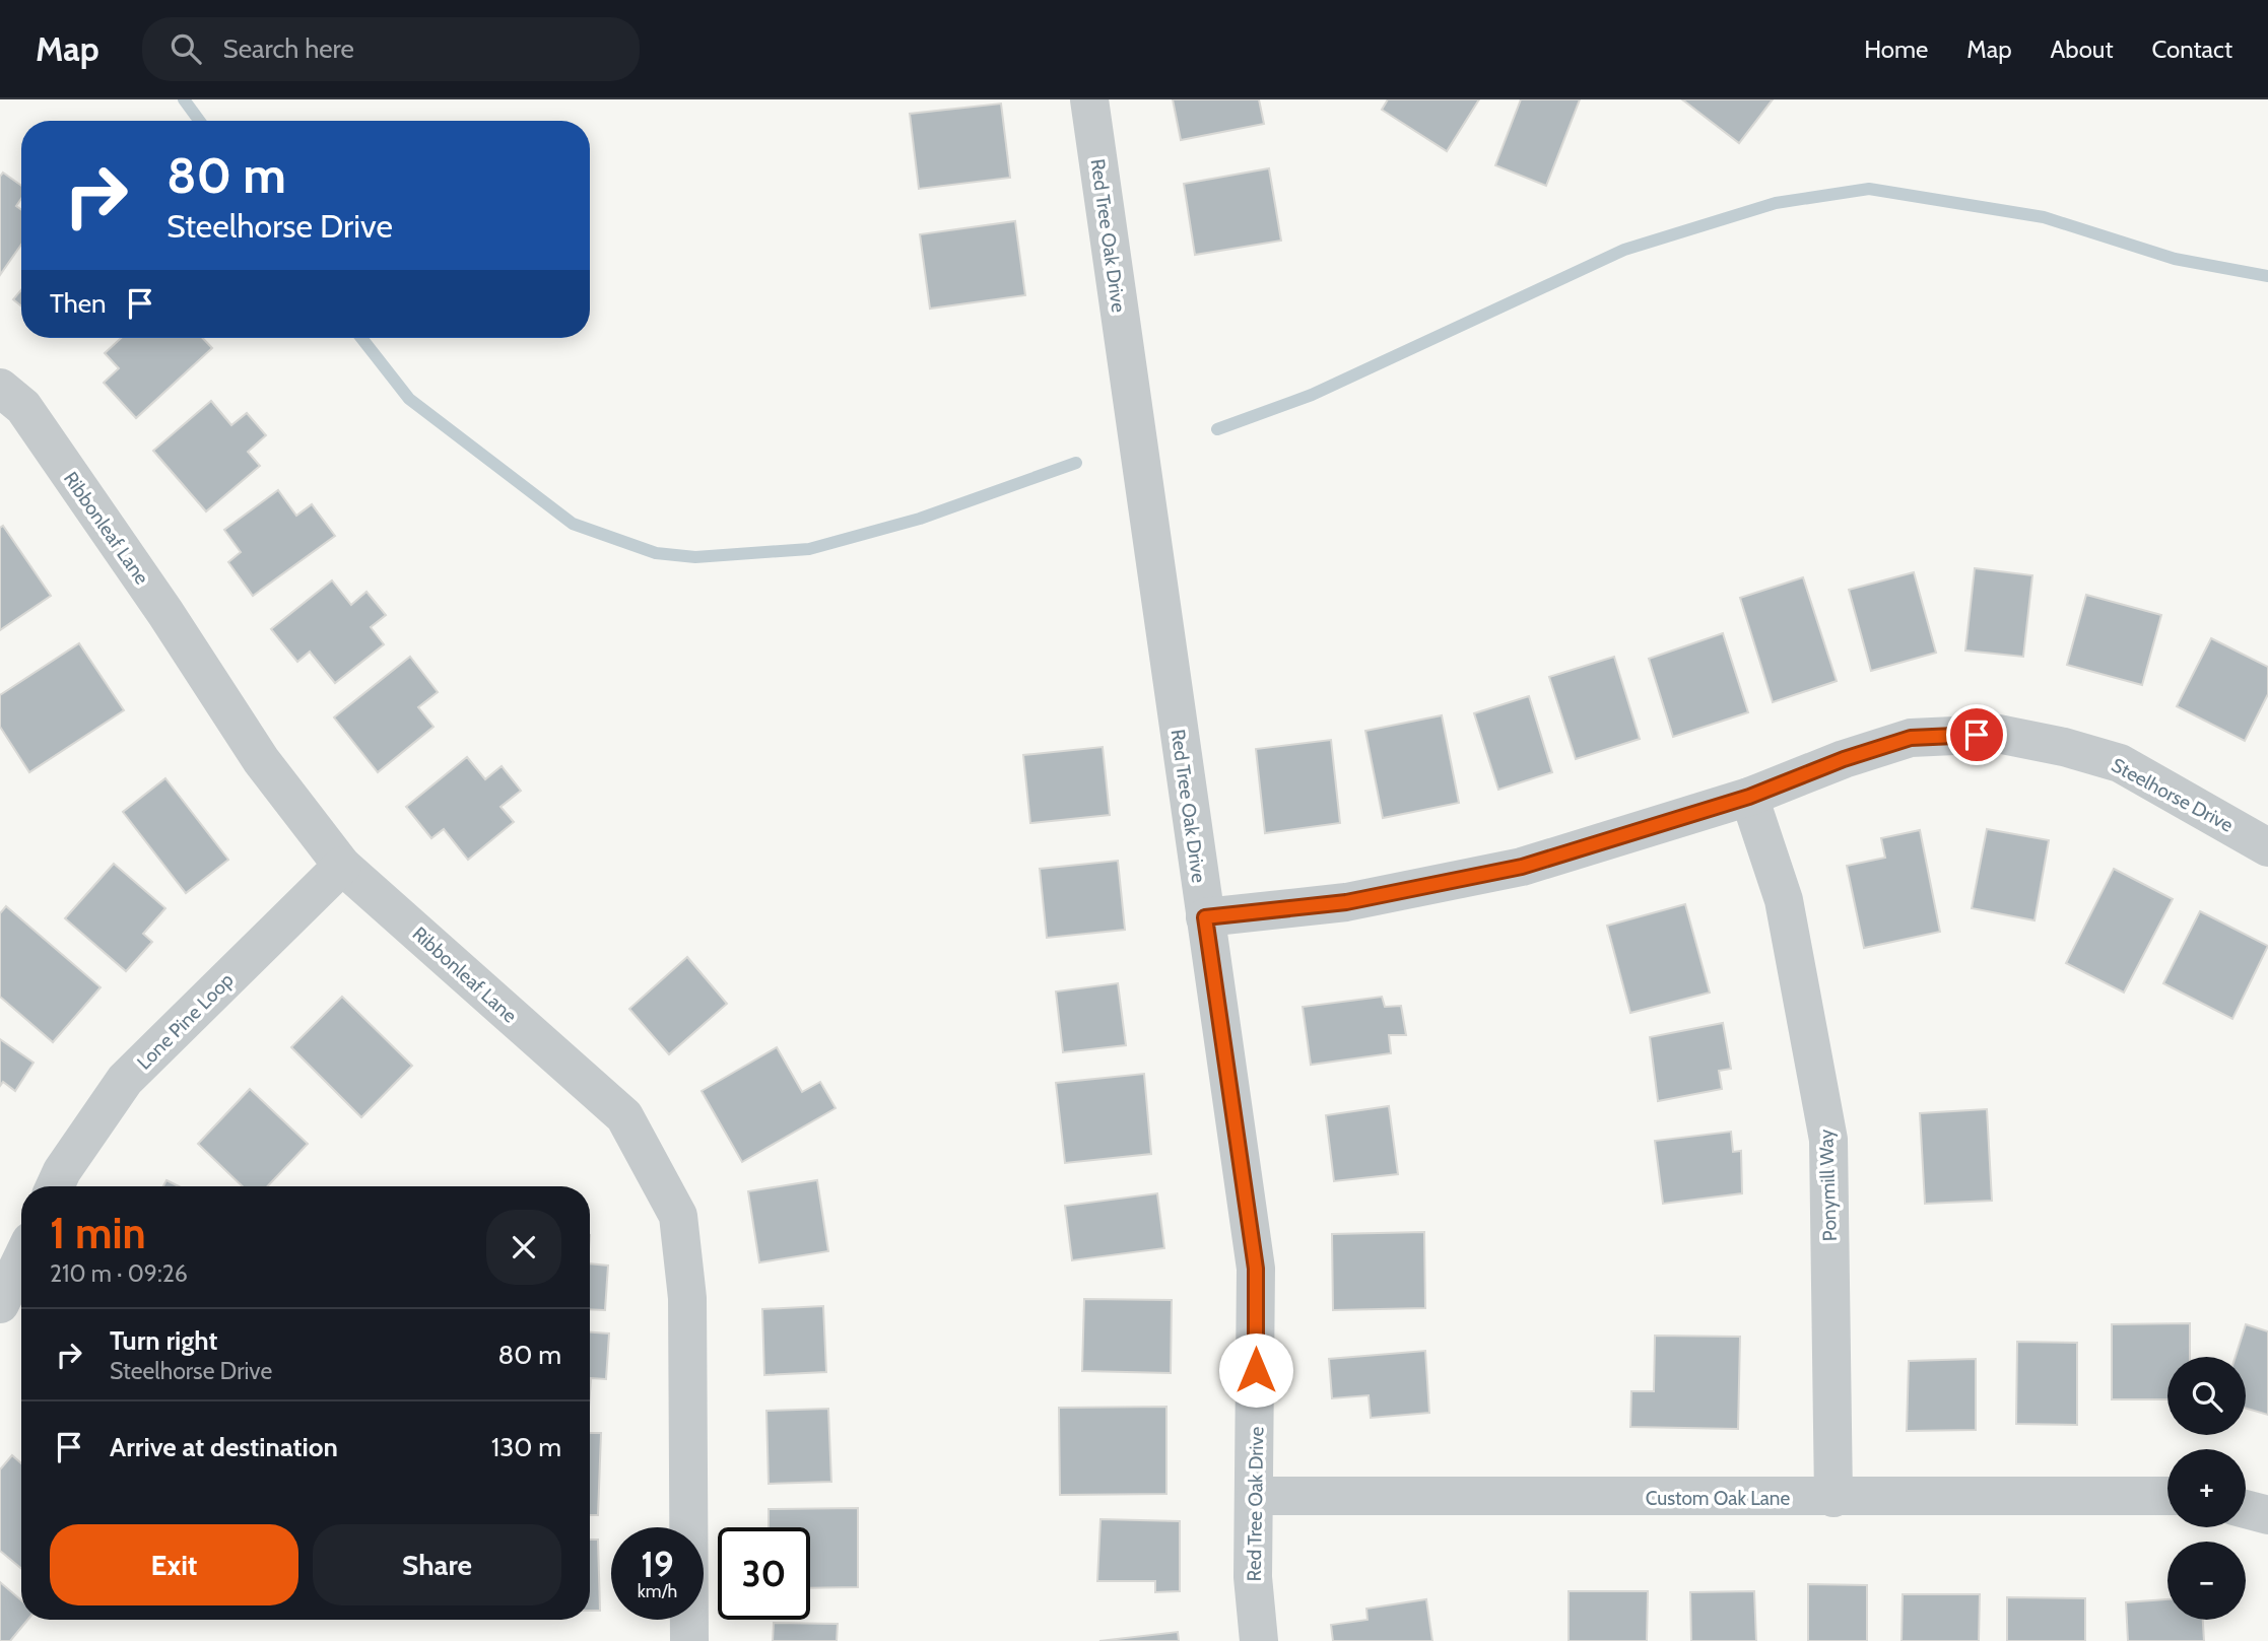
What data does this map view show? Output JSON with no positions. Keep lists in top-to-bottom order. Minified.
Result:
{"streets":{"street":["Red Tree Oak Drive","Ribbonleaf Lane","Steelhorse Drive","Lone Pine Loop","Ponymill Way","Custom Oak Lane"]},"crossings":[["Red Tree Oak Drive","Steelhorse Drive"],["Red Tree Oak Drive","Custom Oak Lane"],["Ribbonleaf Lane","Lone Pine Loop"],["Steelhorse Drive","Ponymill Way"],["Ponymill Way","Custom Oak Lane"]],"page":{"header":"Map","search":"Search here","nav":["Home","Map","About","Contact"],"turn":["80 m","Steelhorse Drive"],"then":"Then","heading":["1 min","210 m · 09:26"],"list":[{"name":"Turn right","note":"Steelhorse Drive","value":"80 m"},{"name":"Arrive at destination","value":"130 m"}],"map_buttons":["+","−"],"buttons":["Exit","Share"],"speed":"19 km/h","limit":"30"}}
